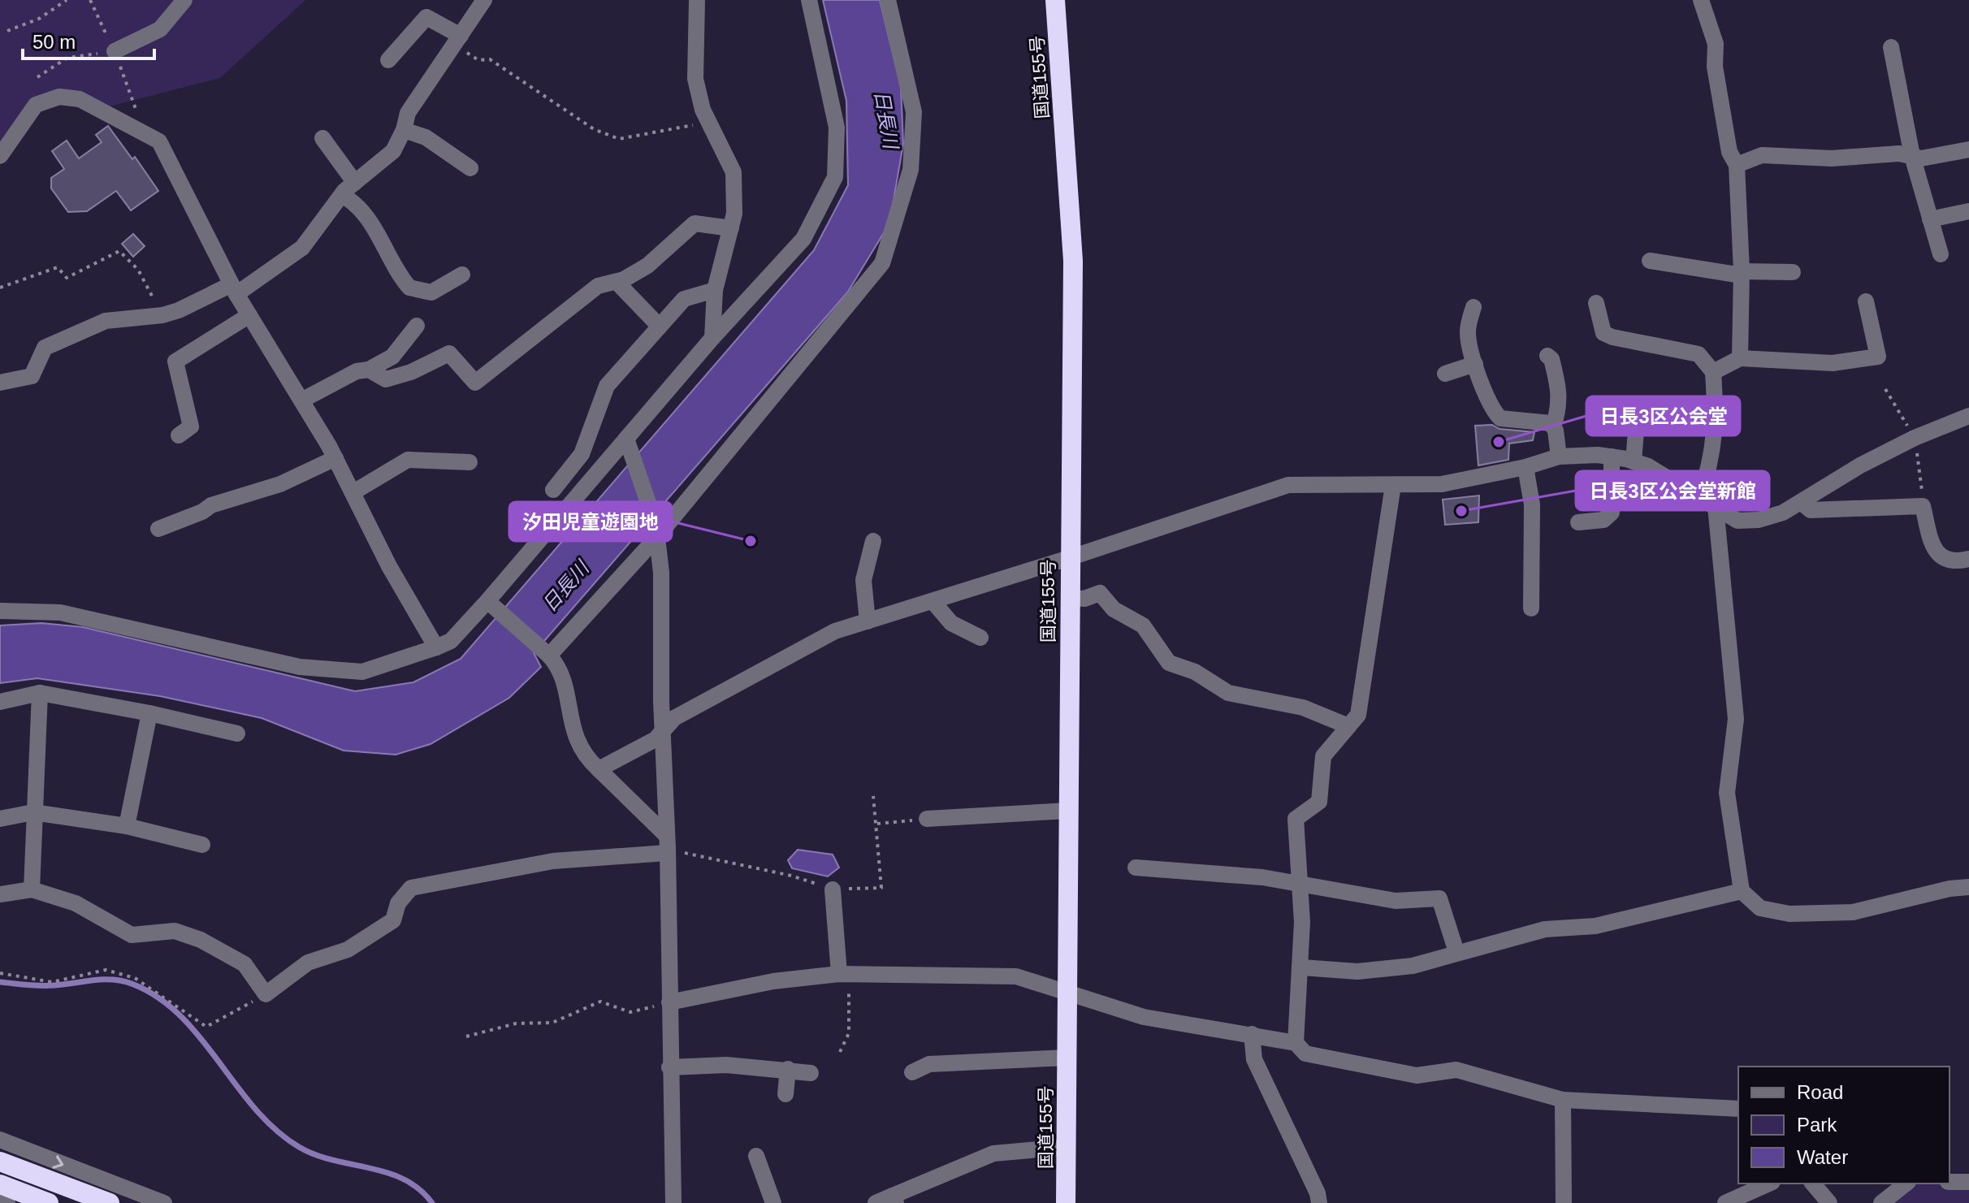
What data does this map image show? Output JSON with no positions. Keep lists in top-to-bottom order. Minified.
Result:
{"streets":{"highway":["国道155号"]},"water":["日長川"],"places":["日長3区公会堂","日長3区公会堂新館","汐田児童遊園地"],"legend":["Road","Park","Water"],"scale_bar":"50 m"}
